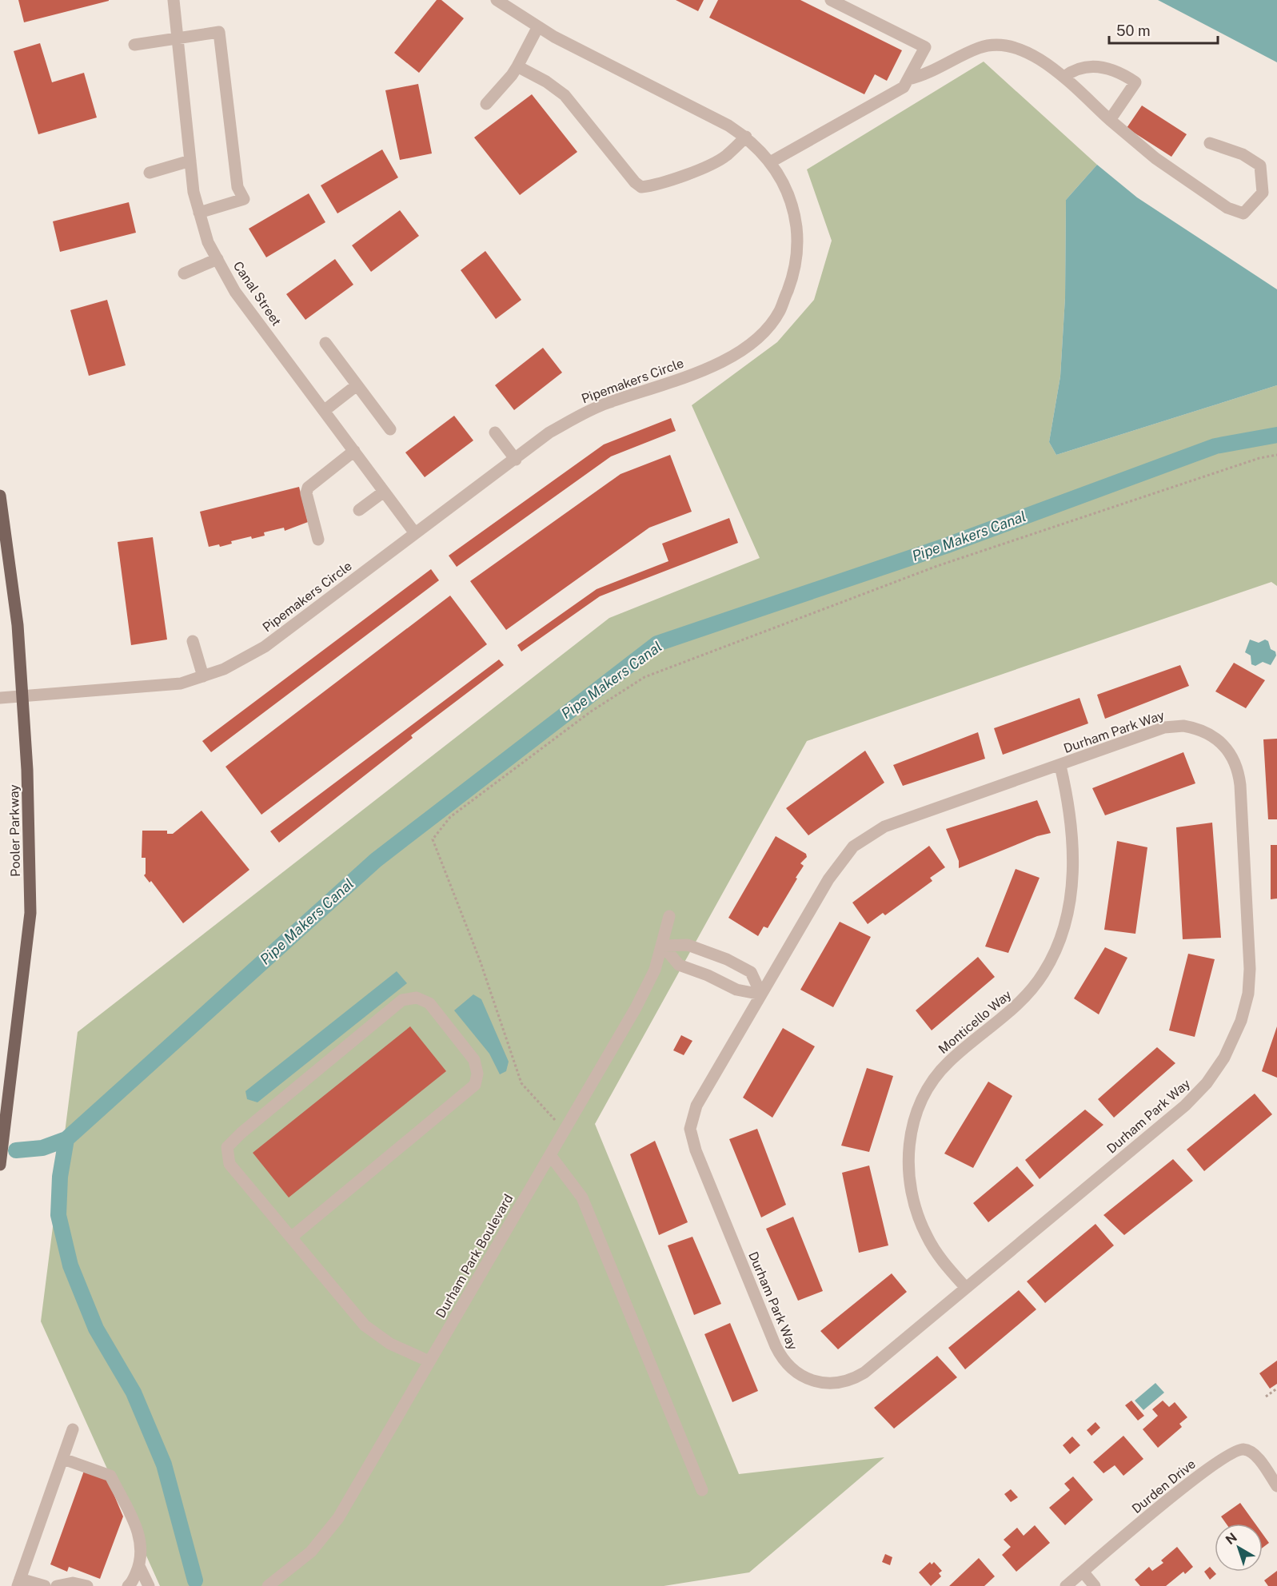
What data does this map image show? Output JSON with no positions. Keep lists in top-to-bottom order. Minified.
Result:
{"streets":{"main road":["Pooler Parkway"],"street":["Canal Street","Pipemakers Circle","Durham Park Way","Monticello Way","Durham Park Boulevard","Durden Drive"]},"crossings":[["Canal Street","Pipemakers Circle"],["Pipemakers Circle","Pooler Parkway"],["Durham Park Way","Monticello Way"]],"water":["Pipe Makers Canal"],"scale_bar":"50 m","north":"top left"}
